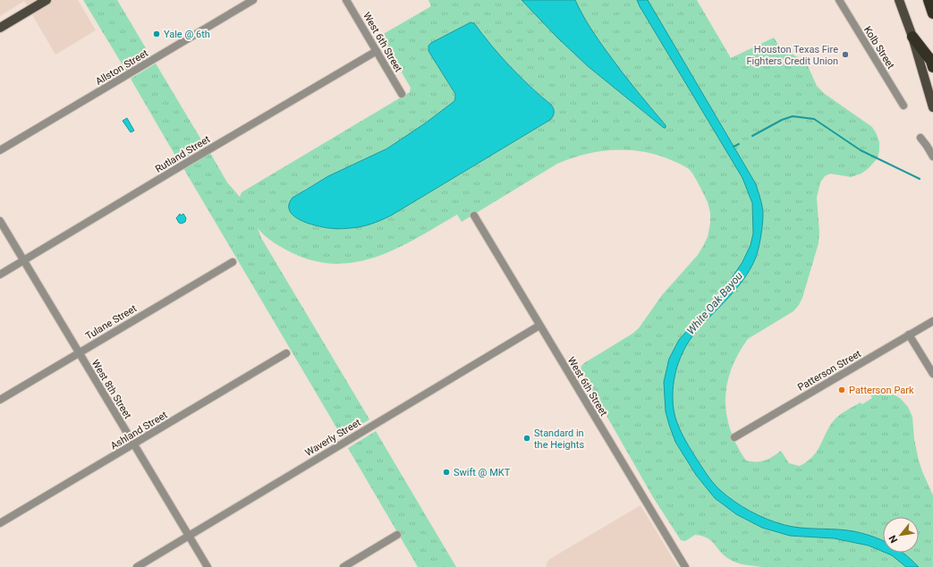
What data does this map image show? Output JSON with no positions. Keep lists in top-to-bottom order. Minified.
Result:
{"streets":{"street":["West 6th Street","Kolb Street","Allston Street","Rutland Street","Tulane Street","Patterson Street","West 8th Street","Ashland Street","Waverly Street"]},"crossings":[["West 6th Street","Rutland Street"],["West 6th Street","Waverly Street"],["Rutland Street","West 8th Street"],["Tulane Street","West 8th Street"],["West 8th Street","Ashland Street"],["West 8th Street","Waverly Street"]],"water":["White Oak Bayou"],"places":["Yale @ 6th","Houston Texas Fire Fighters Credit Union","Patterson Park","Standard in the Heights","Swift @ MKT"],"north":"bottom left"}
